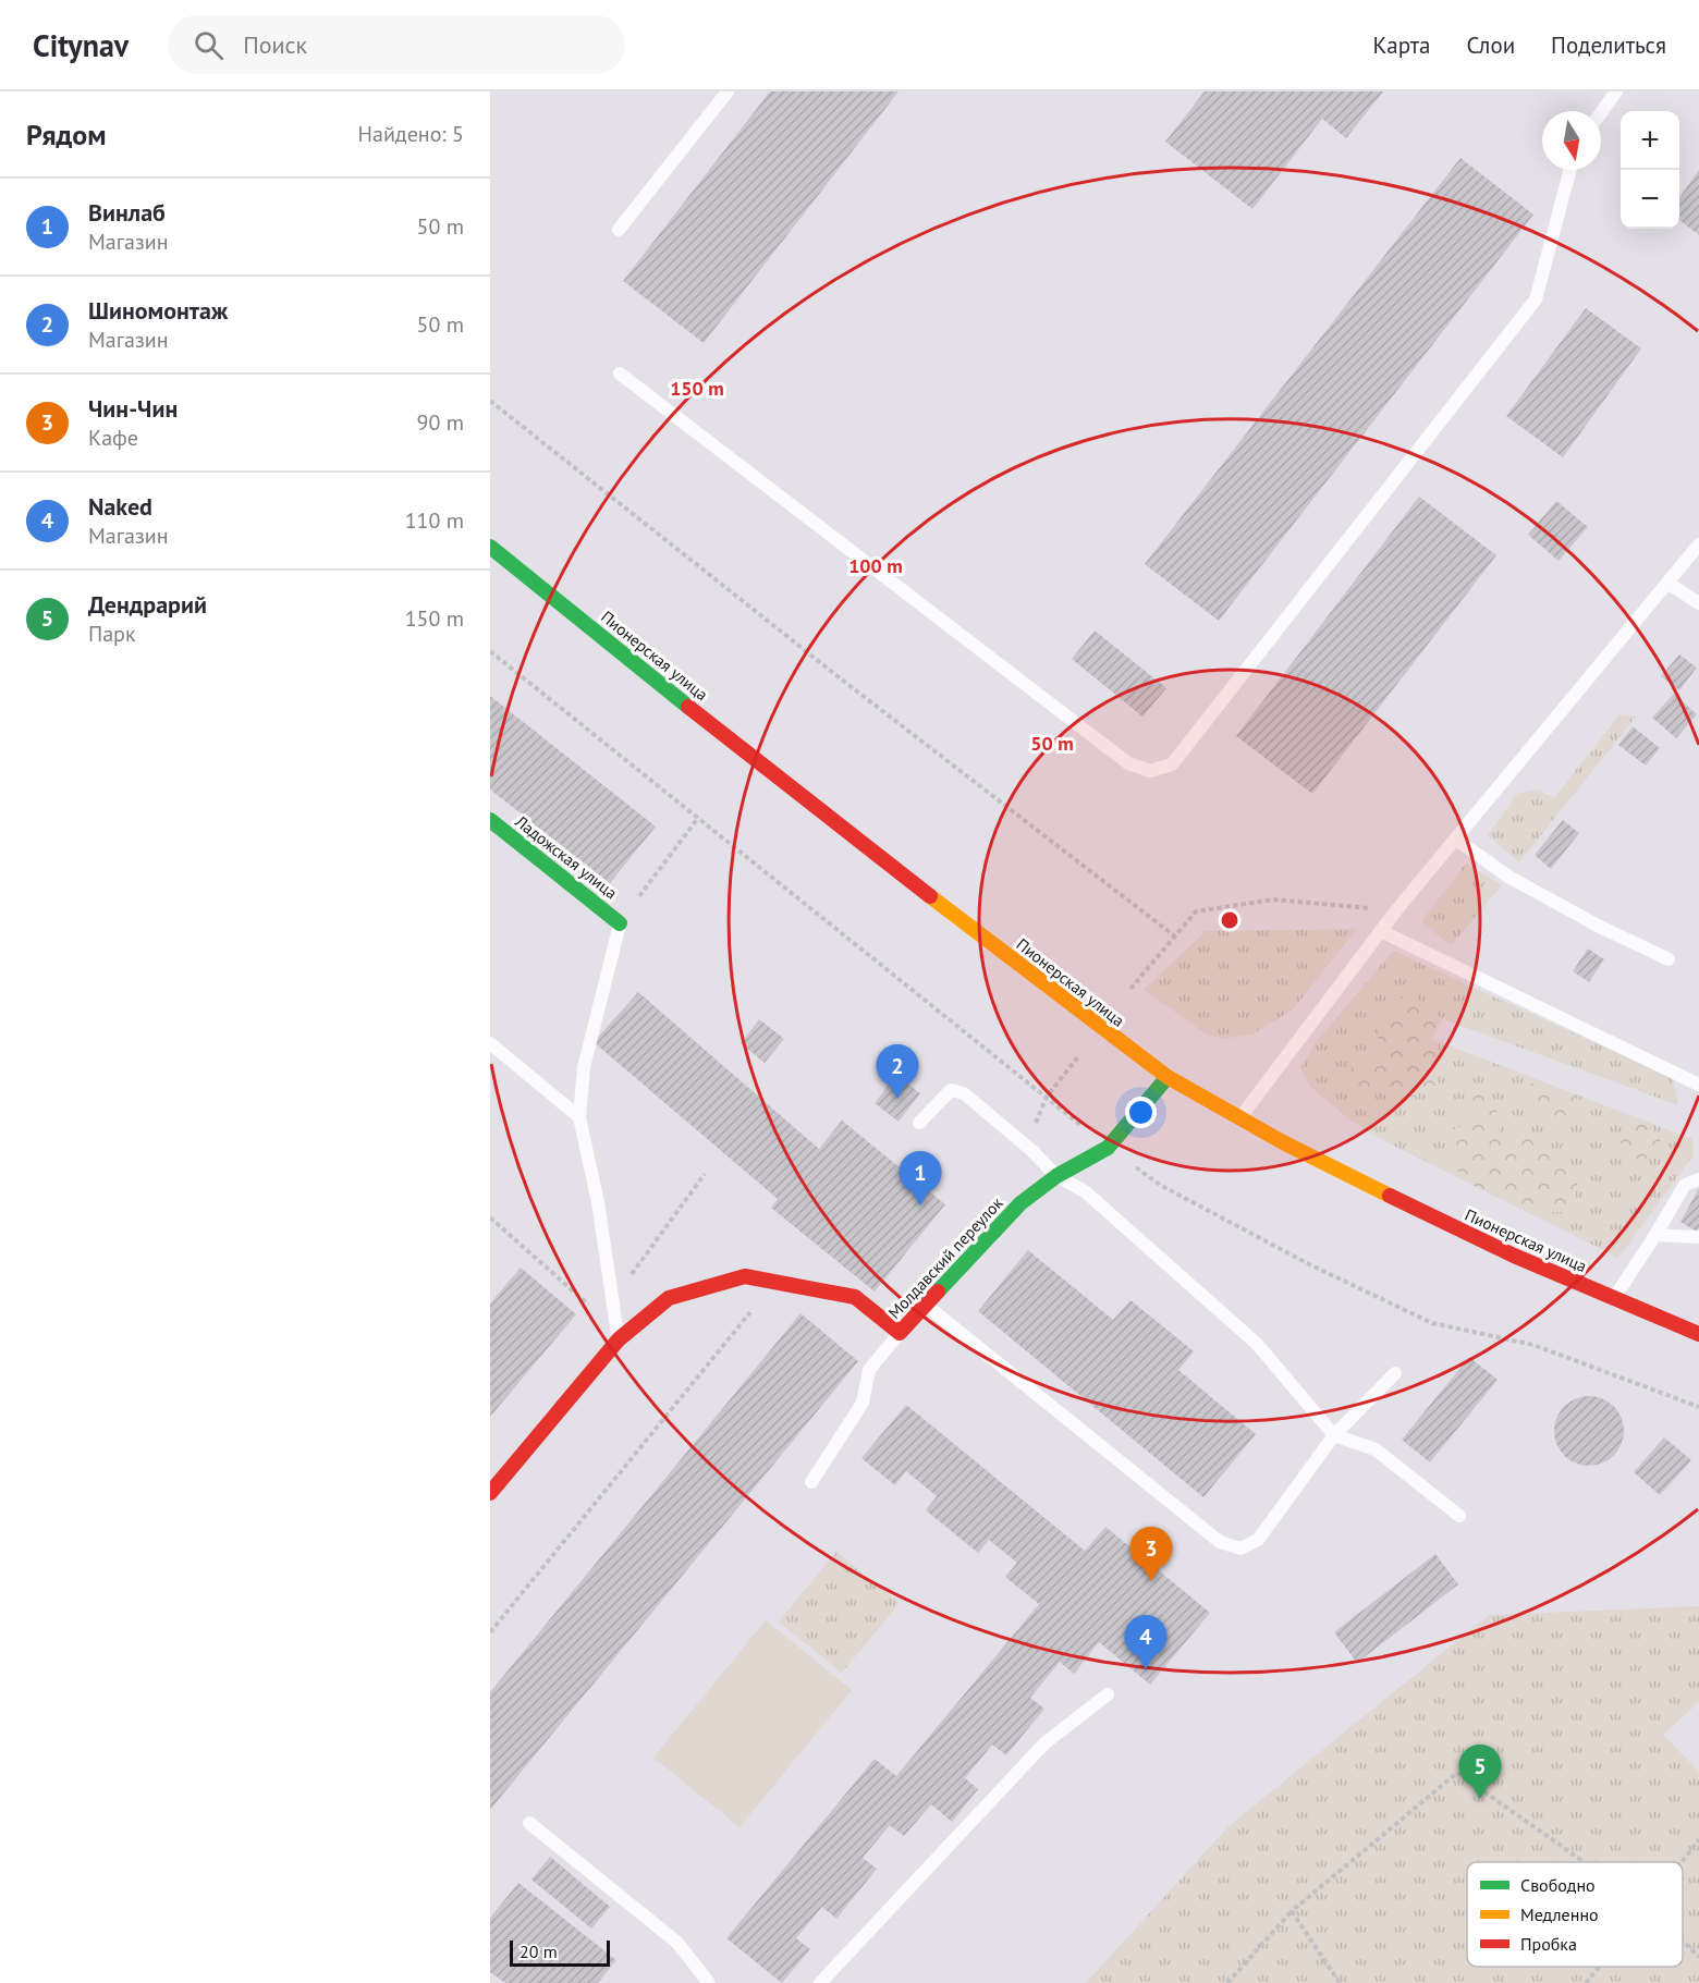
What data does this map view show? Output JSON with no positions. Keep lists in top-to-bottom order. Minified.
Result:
{"streets":{"main road":["Пионерская улица","Ладожская улица","Молдавский переулок"]},"crossings":[["Пионерская улица","Молдавский переулок"]],"legend":["Свободно","Медленно","Пробка"],"scale_bar":"20 m","north":"bottom","page":{"header":"Citynav","search":"Поиск","nav":["Карта","Слои","Поделиться"],"heading":["Рядом","Найдено: 5"],"map_buttons":["+","−"],"list":[{"mark":"1","name":"Винлаб","note":"Магазин","value":"50 m"},{"mark":"2","name":"Шиномонтаж","note":"Магазин","value":"50 m"},{"mark":"3","name":"Чин-Чин","note":"Кафе","value":"90 m"},{"mark":"4","name":"Naked","note":"Магазин","value":"110 m"},{"mark":"5","name":"Дендрарий","note":"Парк","value":"150 m"}],"pins":["2","1","3","4","5"],"scale":"20 m"},"rings":["150 m","100 m","50 m"]}
